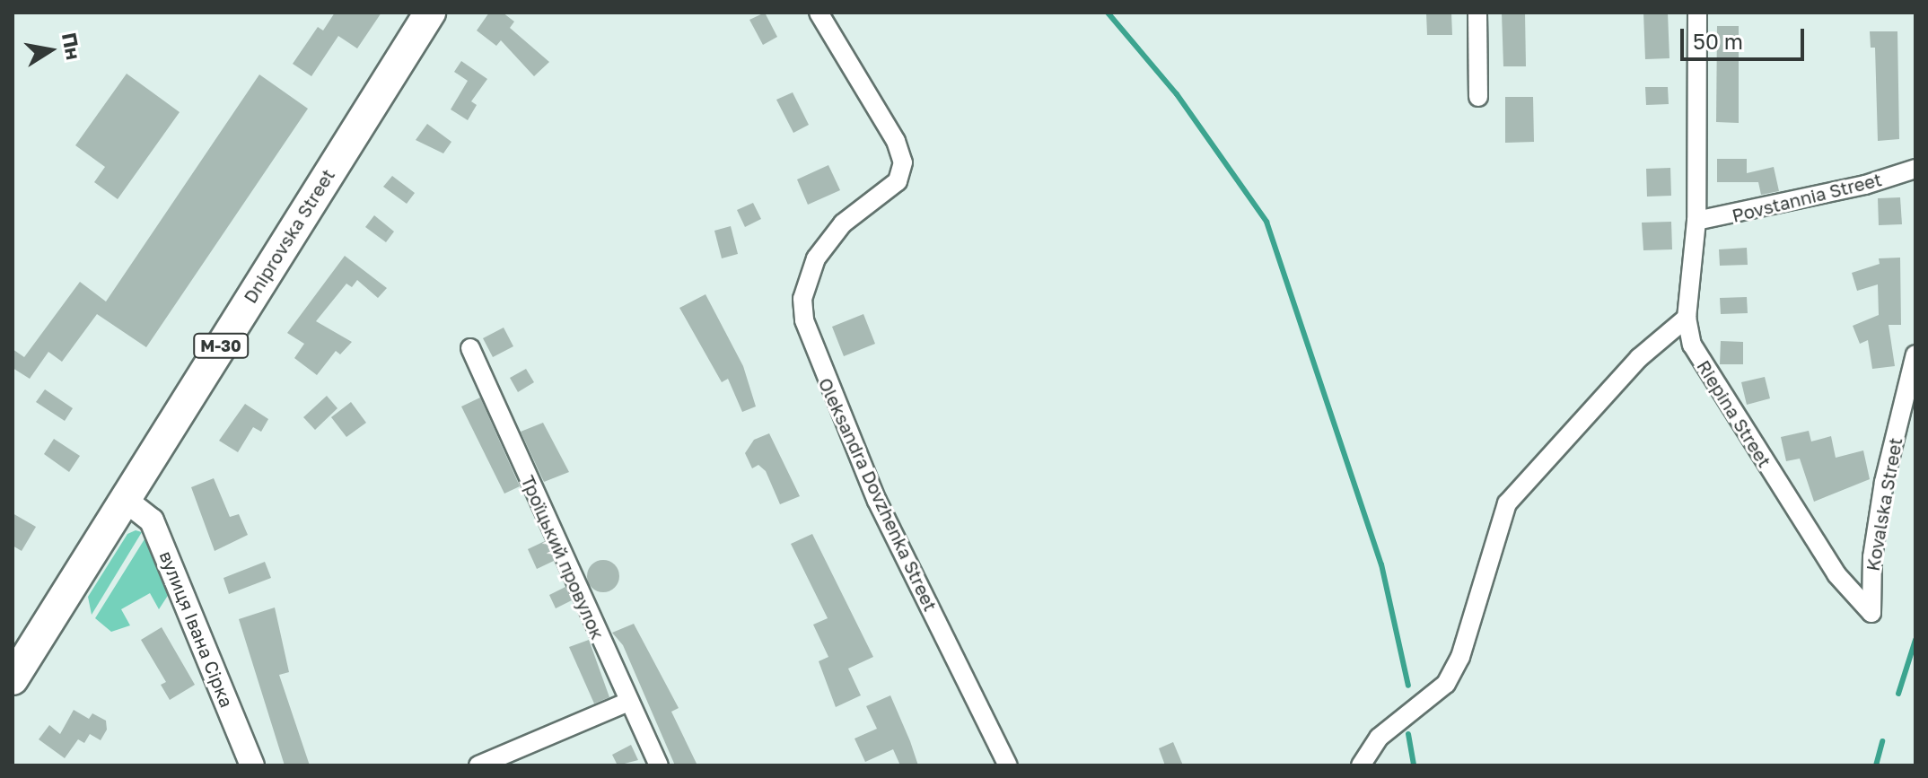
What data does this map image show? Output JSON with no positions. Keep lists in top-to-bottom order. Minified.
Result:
{"streets":{"highway":["Dniprovska Street","М-30"],"street":["Povstannia Street","Riepina Street","Oleksandra Dovzhenka Street","Kovalska Street","Троїцький провулок","вулиця Івана Сірка"]},"crossings":[["Povstannia Street","Riepina Street"],["Dniprovska Street","вулиця Івана Сірка"],["Riepina Street","Kovalska Street"]],"scale_bar":"50 m","north":"right"}
